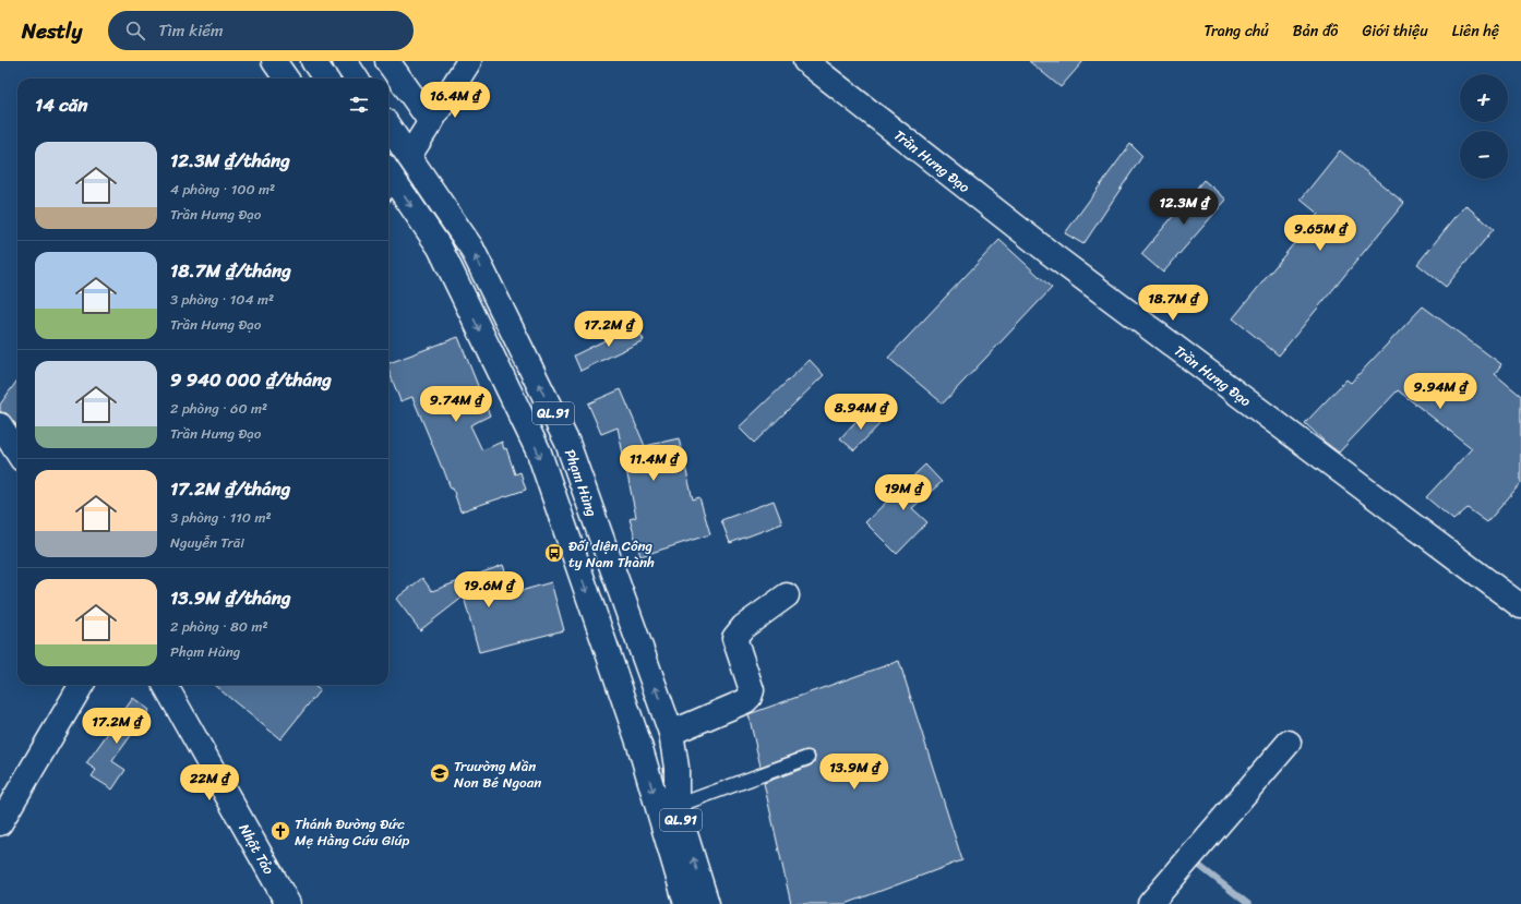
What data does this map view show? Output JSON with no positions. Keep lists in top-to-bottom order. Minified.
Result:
{"streets":{"main road":["Trần Hưng Đạo","QL.91","Phạm Hùng","Nhật Tảo"]},"places":{"bus stop":["Đối diện Công ty Nam Thành"],"school or university":["Truường Mần Non Bé Ngoan"],"church":["Thánh Đường Đức Mẹ Hằng Cứu Giúp"]},"page":{"header":"Nestly","search":"Tìm kiếm","nav":["Trang chủ","Bản đồ","Giới thiệu","Liên hệ"],"map_buttons":["+","−"],"heading":"14 căn","price":["16.4M ₫","12.3M ₫","9.65M ₫","18.7M ₫","17.2M ₫","9.94M ₫","9.74M ₫","8.94M ₫","11.4M ₫","19M ₫","19.6M ₫","17.2M ₫","13.9M ₫","22M ₫"],"list":[{"name":"12.3M ₫/tháng","note":"4 phòng · 100 m² · Trần Hưng Đạo"},{"name":"18.7M ₫/tháng","note":"3 phòng · 104 m² · Trần Hưng Đạo"},{"name":"9 940 000 ₫/tháng","note":"2 phòng · 60 m² · Trần Hưng Đạo"},{"name":"17.2M ₫/tháng","note":"3 phòng · 110 m² · Nguyễn Trãi"},{"name":"13.9M ₫/tháng","note":"2 phòng · 80 m² · Phạm Hùng"}]}}
